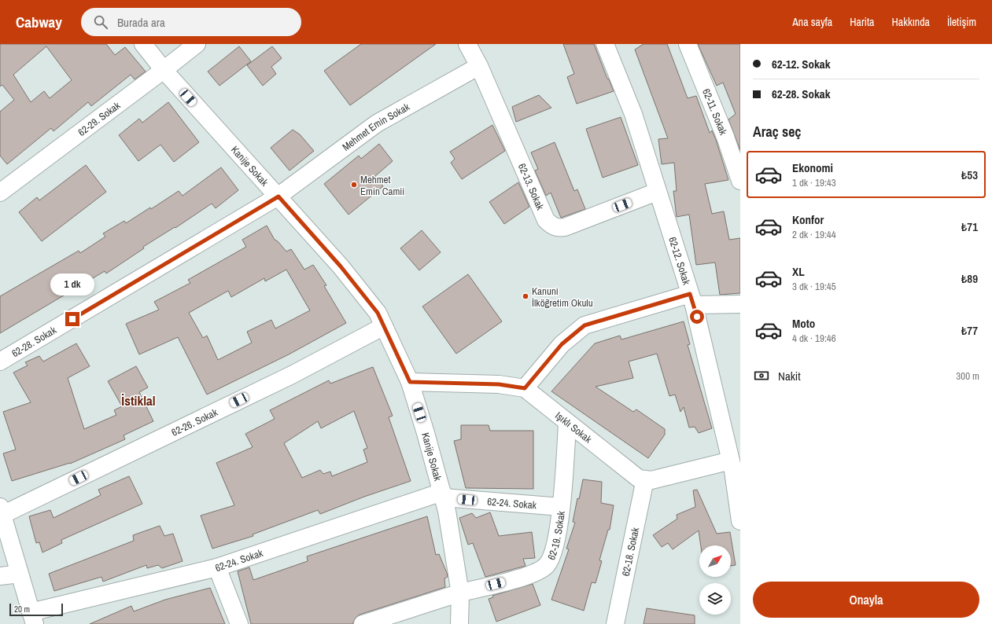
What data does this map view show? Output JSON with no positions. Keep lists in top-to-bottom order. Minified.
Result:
{"streets":{"street":["62-11. Sokak","62-29. Sokak","Mehmet Emin Sokak","Kanije Sokak","62-13. Sokak","62-12. Sokak","62-28. Sokak","62-26. Sokak","Işıklı Sokak","62-24. Sokak","62-19. Sokak","62-18. Sokak"]},"crossings":[["62-29. Sokak","Kanije Sokak"],["Mehmet Emin Sokak","Kanije Sokak"],["Mehmet Emin Sokak","62-13. Sokak"],["Mehmet Emin Sokak","62-28. Sokak"],["Kanije Sokak","62-28. Sokak"],["Kanije Sokak","62-26. Sokak"],["Kanije Sokak","62-24. Sokak"],["Kanije Sokak","62-19. Sokak"],["62-13. Sokak","62-12. Sokak"],["Işıklı Sokak","62-19. Sokak"],["Işıklı Sokak","62-18. Sokak"],["62-24. Sokak","62-19. Sokak"]],"districts":["İstiklal"],"places":["Mehmet Emin Camii","Kanuni İlköğretim Okulu"],"scale_bar":"20 m","north":"top right","page":{"header":"Cabway","search":"Burada ara","nav":["Ana sayfa","Harita","Hakkında","İletişim"],"banner":["62-12. Sokak","62-28. Sokak"],"heading":"Araç seç","list":[{"name":"Ekonomi","note":"1 dk · 19:43","value":"₺53"},{"name":"Konfor","note":"2 dk · 19:44","value":"₺71"},{"name":"XL","note":"3 dk · 19:45","value":"₺89"},{"name":"Moto","note":"4 dk · 19:46","value":"₺77"}],"bubble":"1 dk","pay":["Nakit","300 m"],"buttons":"Onayla","scale":"20 m"}}
